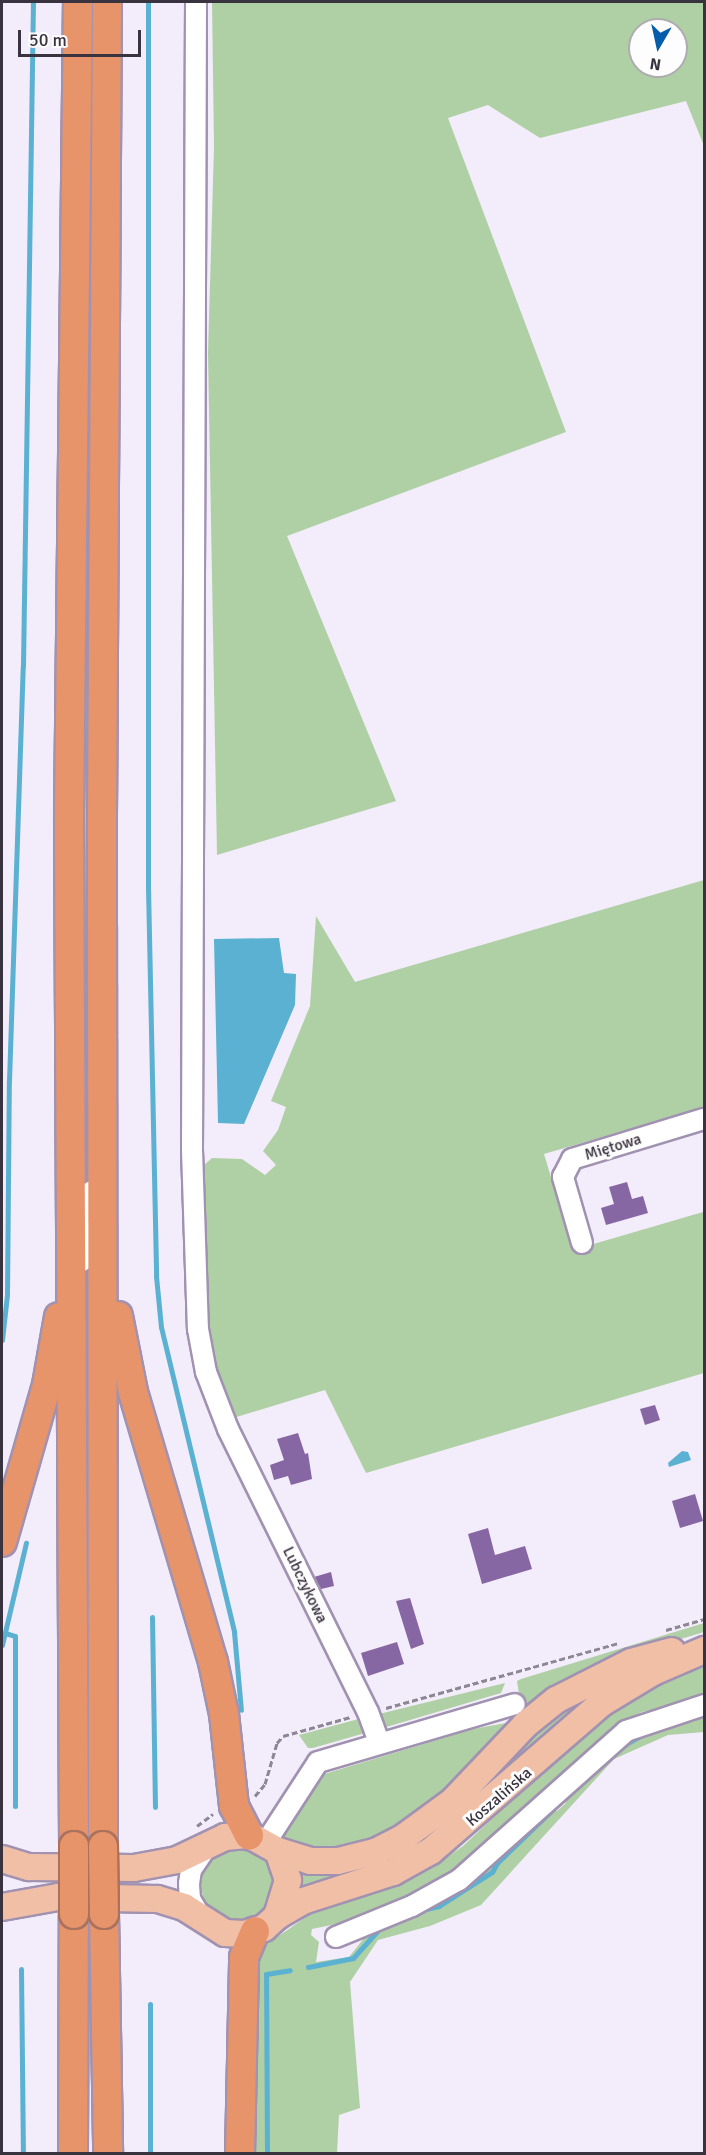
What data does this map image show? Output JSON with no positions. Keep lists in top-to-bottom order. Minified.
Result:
{"streets":{"main road":["Koszalińska"],"street":["Miętowa","Lubczykowa"]},"scale_bar":"50 m","north":"bottom"}
